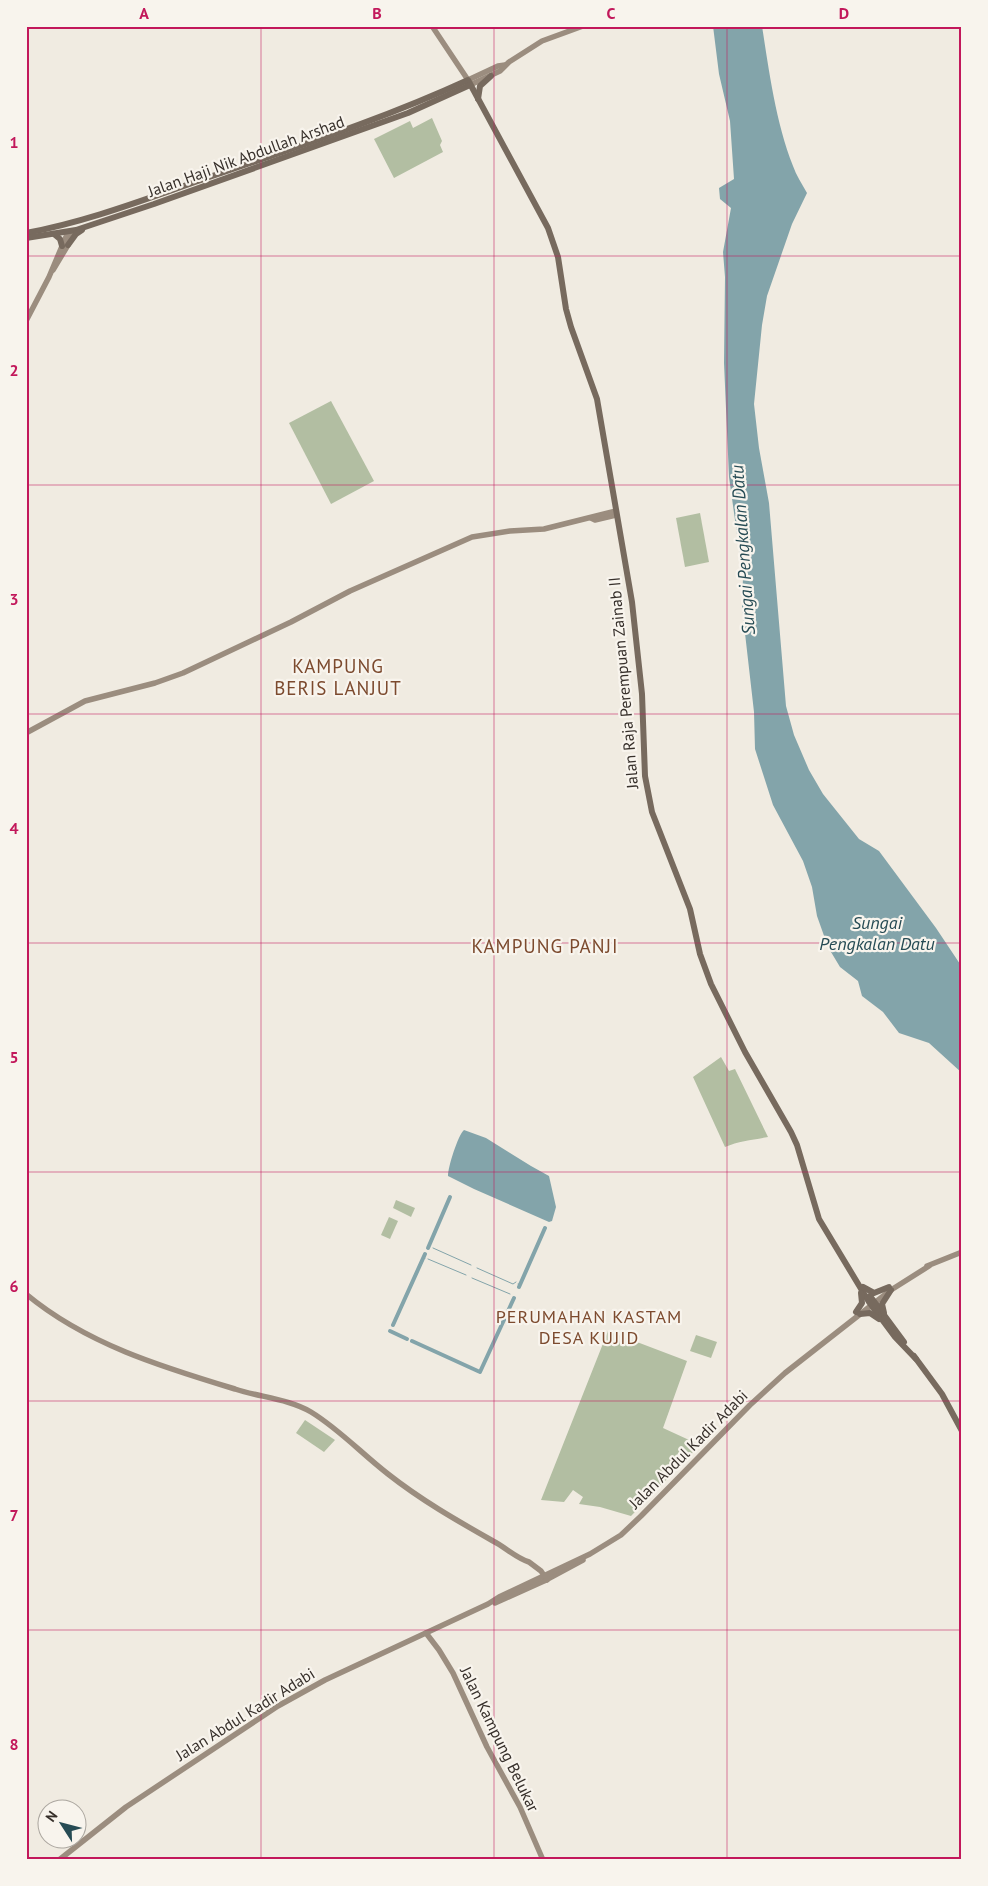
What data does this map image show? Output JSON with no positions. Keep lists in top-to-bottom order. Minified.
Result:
{"streets":{"main road":["Jalan Haji Nik Abdullah Arshad","Jalan Raja Perempuan Zainab II","Jalan Abdul Kadir Adabi","Jalan Kampung Belukar"]},"crossings":[["Jalan Haji Nik Abdullah Arshad","Jalan Raja Perempuan Zainab II"],["Jalan Raja Perempuan Zainab II","Jalan Abdul Kadir Adabi"],["Jalan Abdul Kadir Adabi","Jalan Kampung Belukar"]],"districts":["KAMPUNG BERIS LANJUT","KAMPUNG PANJI","PERUMAHAN KASTAM DESA KUJID"],"water":["Sungai Pengkalan Datu"],"north":"top left","grid":{"columns":["A","B","C","D"],"rows":["1","2","3","4","5","6","7","8"]}}
